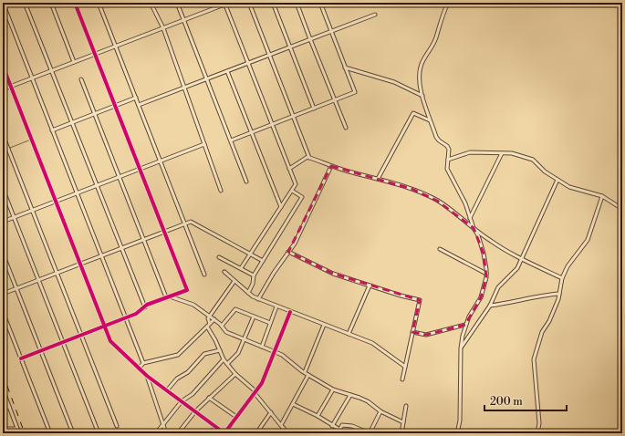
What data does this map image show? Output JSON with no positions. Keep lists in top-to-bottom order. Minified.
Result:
{"scale_bar":"200 m"}
